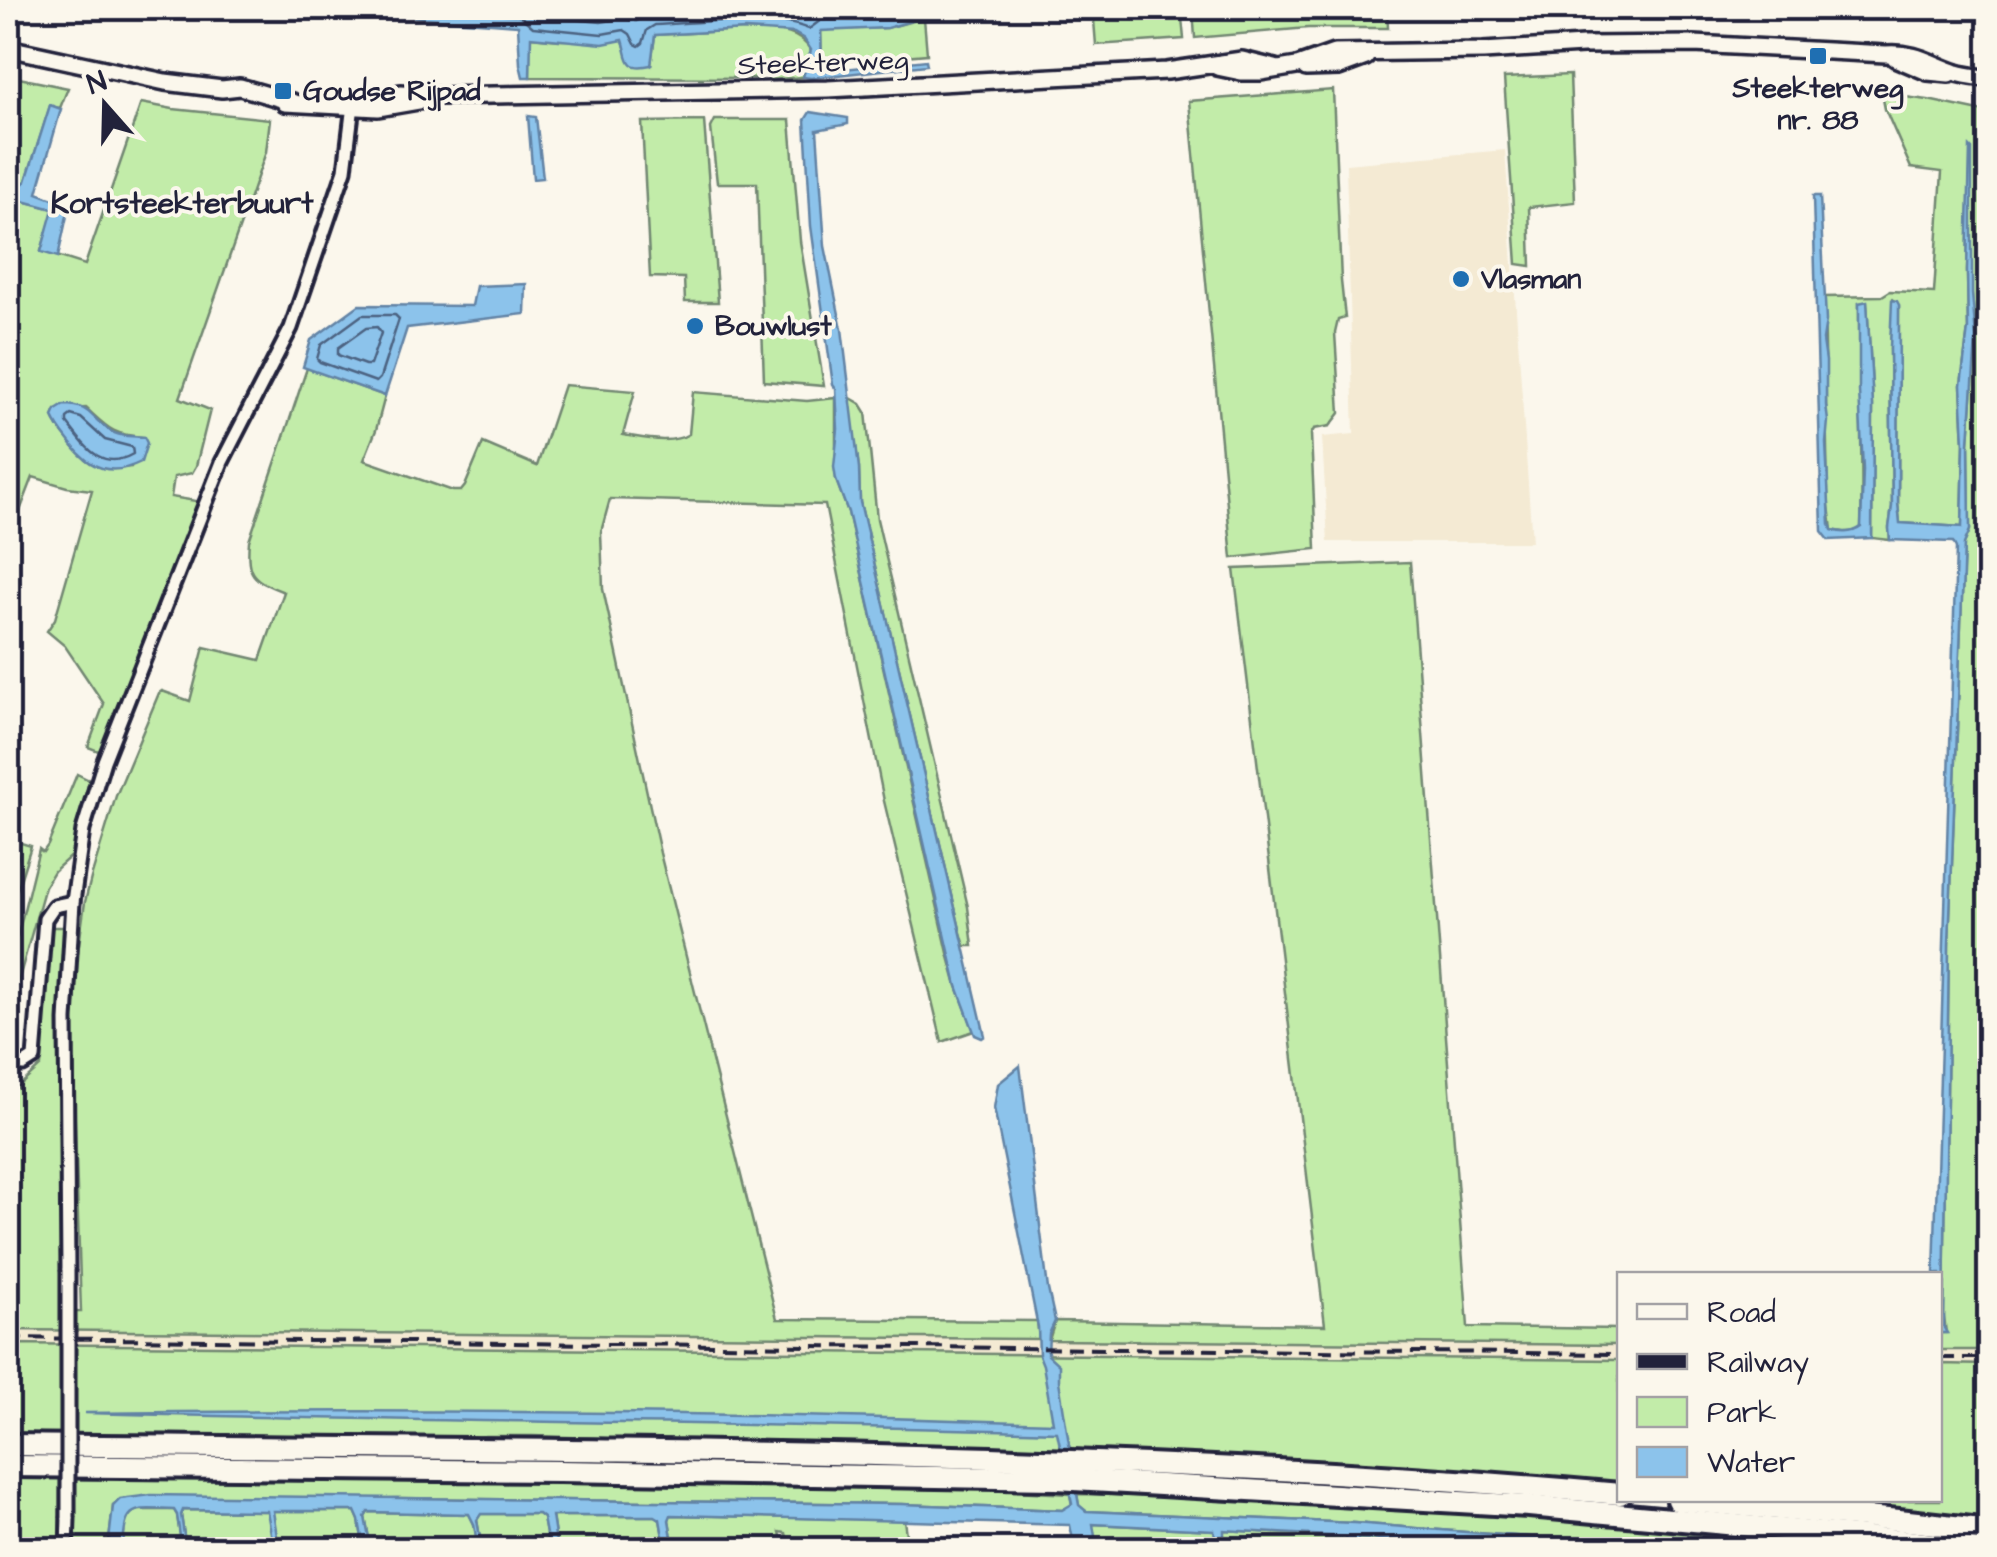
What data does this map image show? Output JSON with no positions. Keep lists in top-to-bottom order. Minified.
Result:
{"streets":{"main road":["Steekterweg"]},"districts":["Kortsteekterbuurt"],"places":{"transit":["Steekterweg nr. 88","Goudse Rijpad"],"other":["Vlasman","Bouwlust"]},"legend":["Road","Railway","Park","Water"],"north":"top"}
